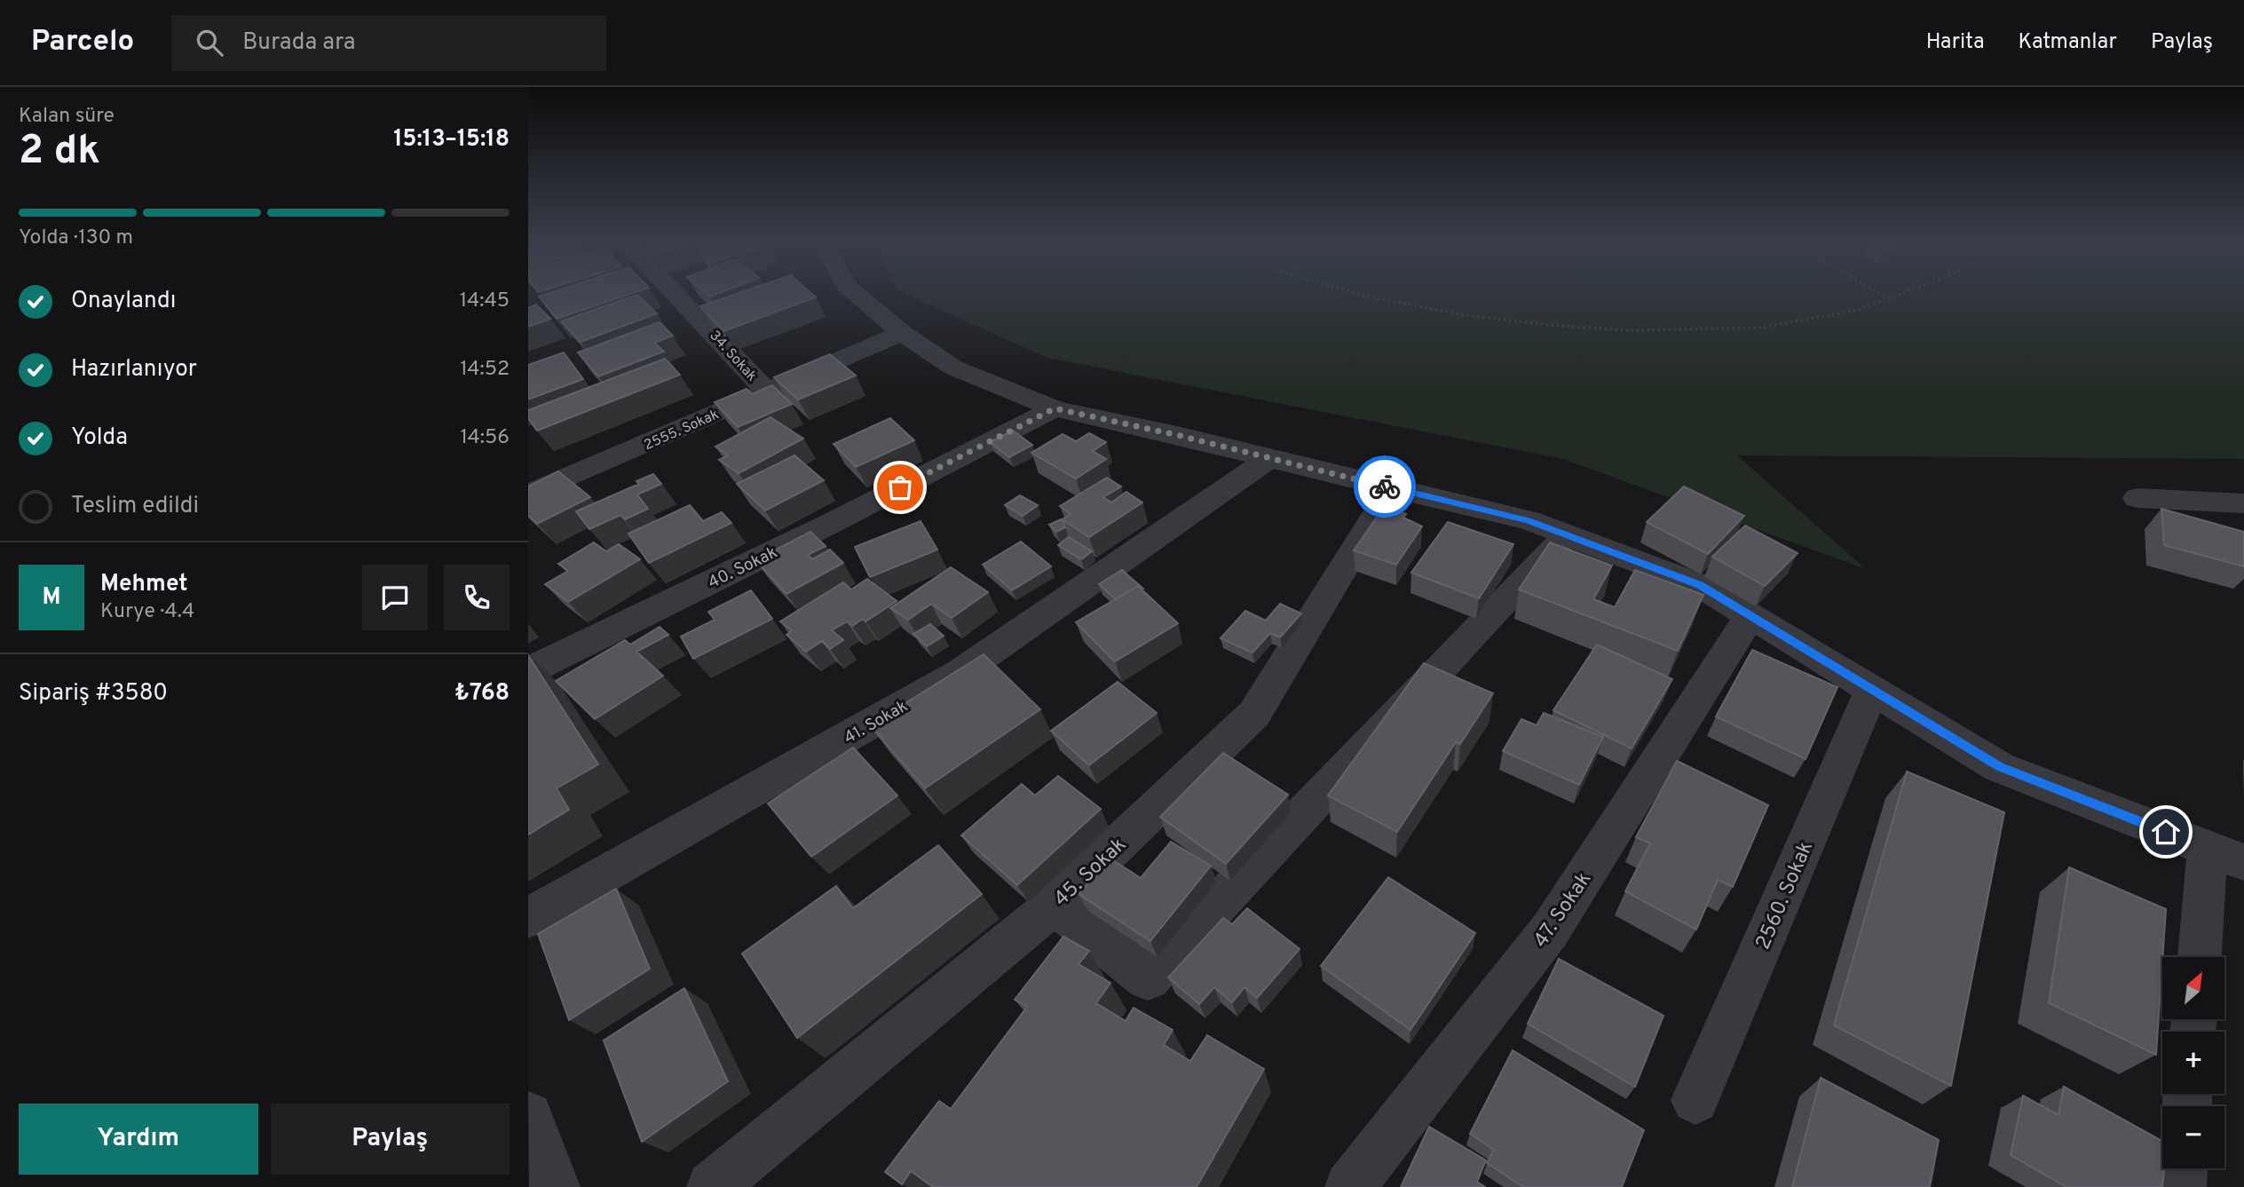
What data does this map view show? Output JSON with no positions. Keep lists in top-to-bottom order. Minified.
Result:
{"streets":{"street":["34. Sokak","2555. Sokak","40. Sokak","41. Sokak","45. Sokak","2560. Sokak","47. Sokak"]},"crossings":[["34. Sokak","2555. Sokak"]],"north":"top right","page":{"header":"Parcelo","search":"Burada ara","nav":["Harita","Katmanlar","Paylaş"],"heading":["2 dk","Kalan süre","15:13–15:18"],"panel":["Mehmet","Kurye · 4.4","Sipariş #3580","₺768"],"bar":"Yolda · 130 m","list":[["Onaylandı","14:45"],["Hazırlanıyor","14:52"],["Yolda","14:56"],"Teslim edildi"],"round":"M","map_buttons":["+","−"],"buttons":["Yardım","Paylaş"]}}
